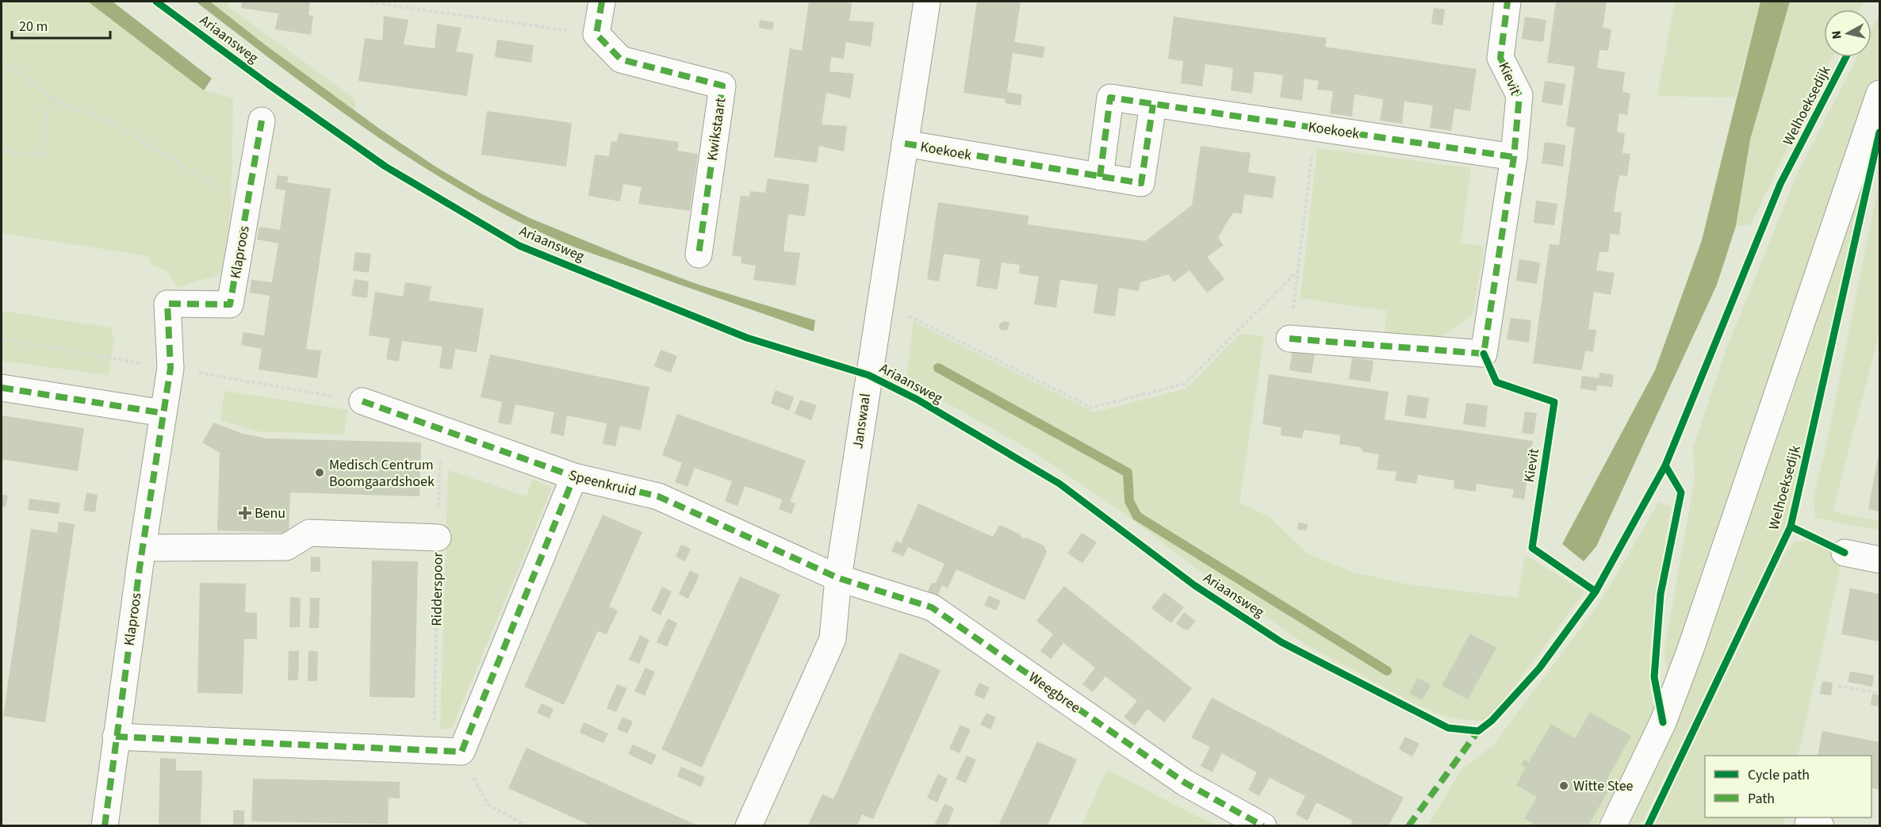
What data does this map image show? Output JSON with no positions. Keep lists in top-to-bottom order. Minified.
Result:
{"streets":{"street":["Kievit","Kwikstaart","Koekoek","Klaproos","Janswaal","Speenkruid","Weegbree"],"path":["Ridderspoor"],"cycle path":["Ariaansweg","Welhoeksedijk"]},"crossings":[["Kievit","Koekoek"],["Koekoek","Janswaal"],["Janswaal","Speenkruid"],["Janswaal","Weegbree"],["Speenkruid","Ridderspoor"],["Speenkruid","Weegbree"]],"places":{"other":["Medisch Centrum Boomgaardshoek","Witte Stee"],"health":["Benu"]},"legend":["Cycle path","Path"],"scale_bar":"20 m","north":"left"}
